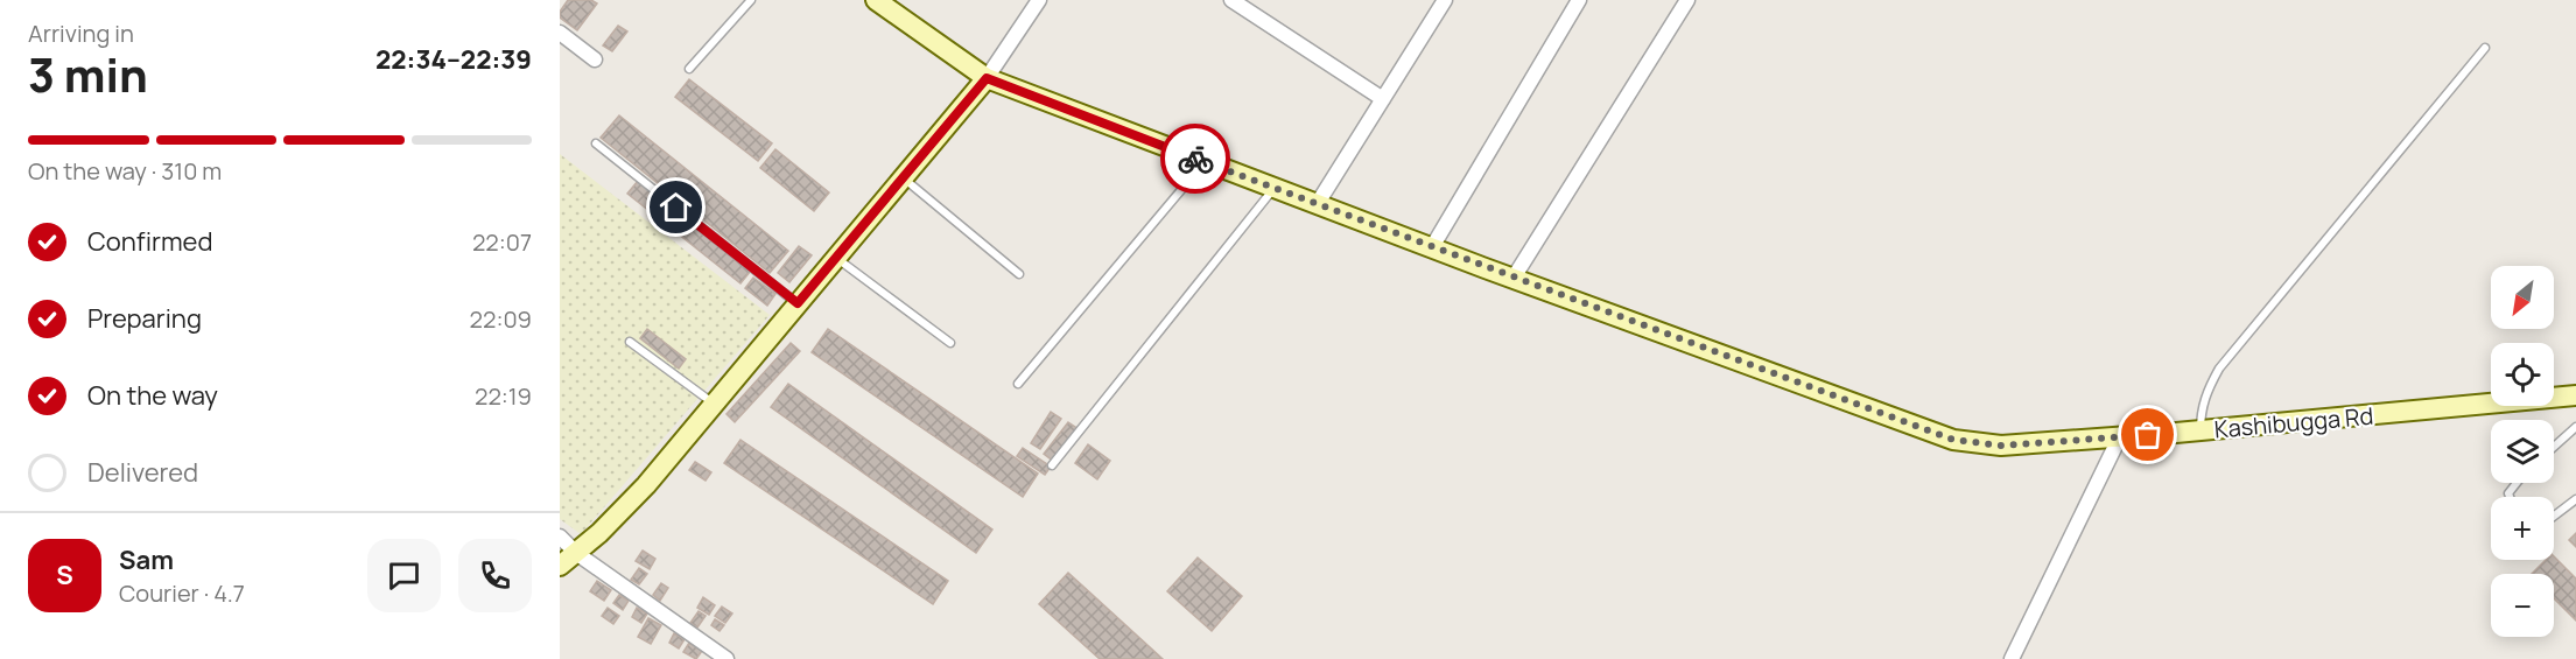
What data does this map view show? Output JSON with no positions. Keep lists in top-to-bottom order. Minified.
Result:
{"streets":{"main road":["Kashibugga Rd"]},"north":"bottom left","page":{"heading":["3 min","Arriving in","22:34–22:39"],"panel":["Sam","Courier · 4.7"],"bar":"On the way · 310 m","list":[["Confirmed","22:07"],["Preparing","22:09"],["On the way","22:19"],"Delivered"],"map_buttons":["+","−"],"round":"S"}}
